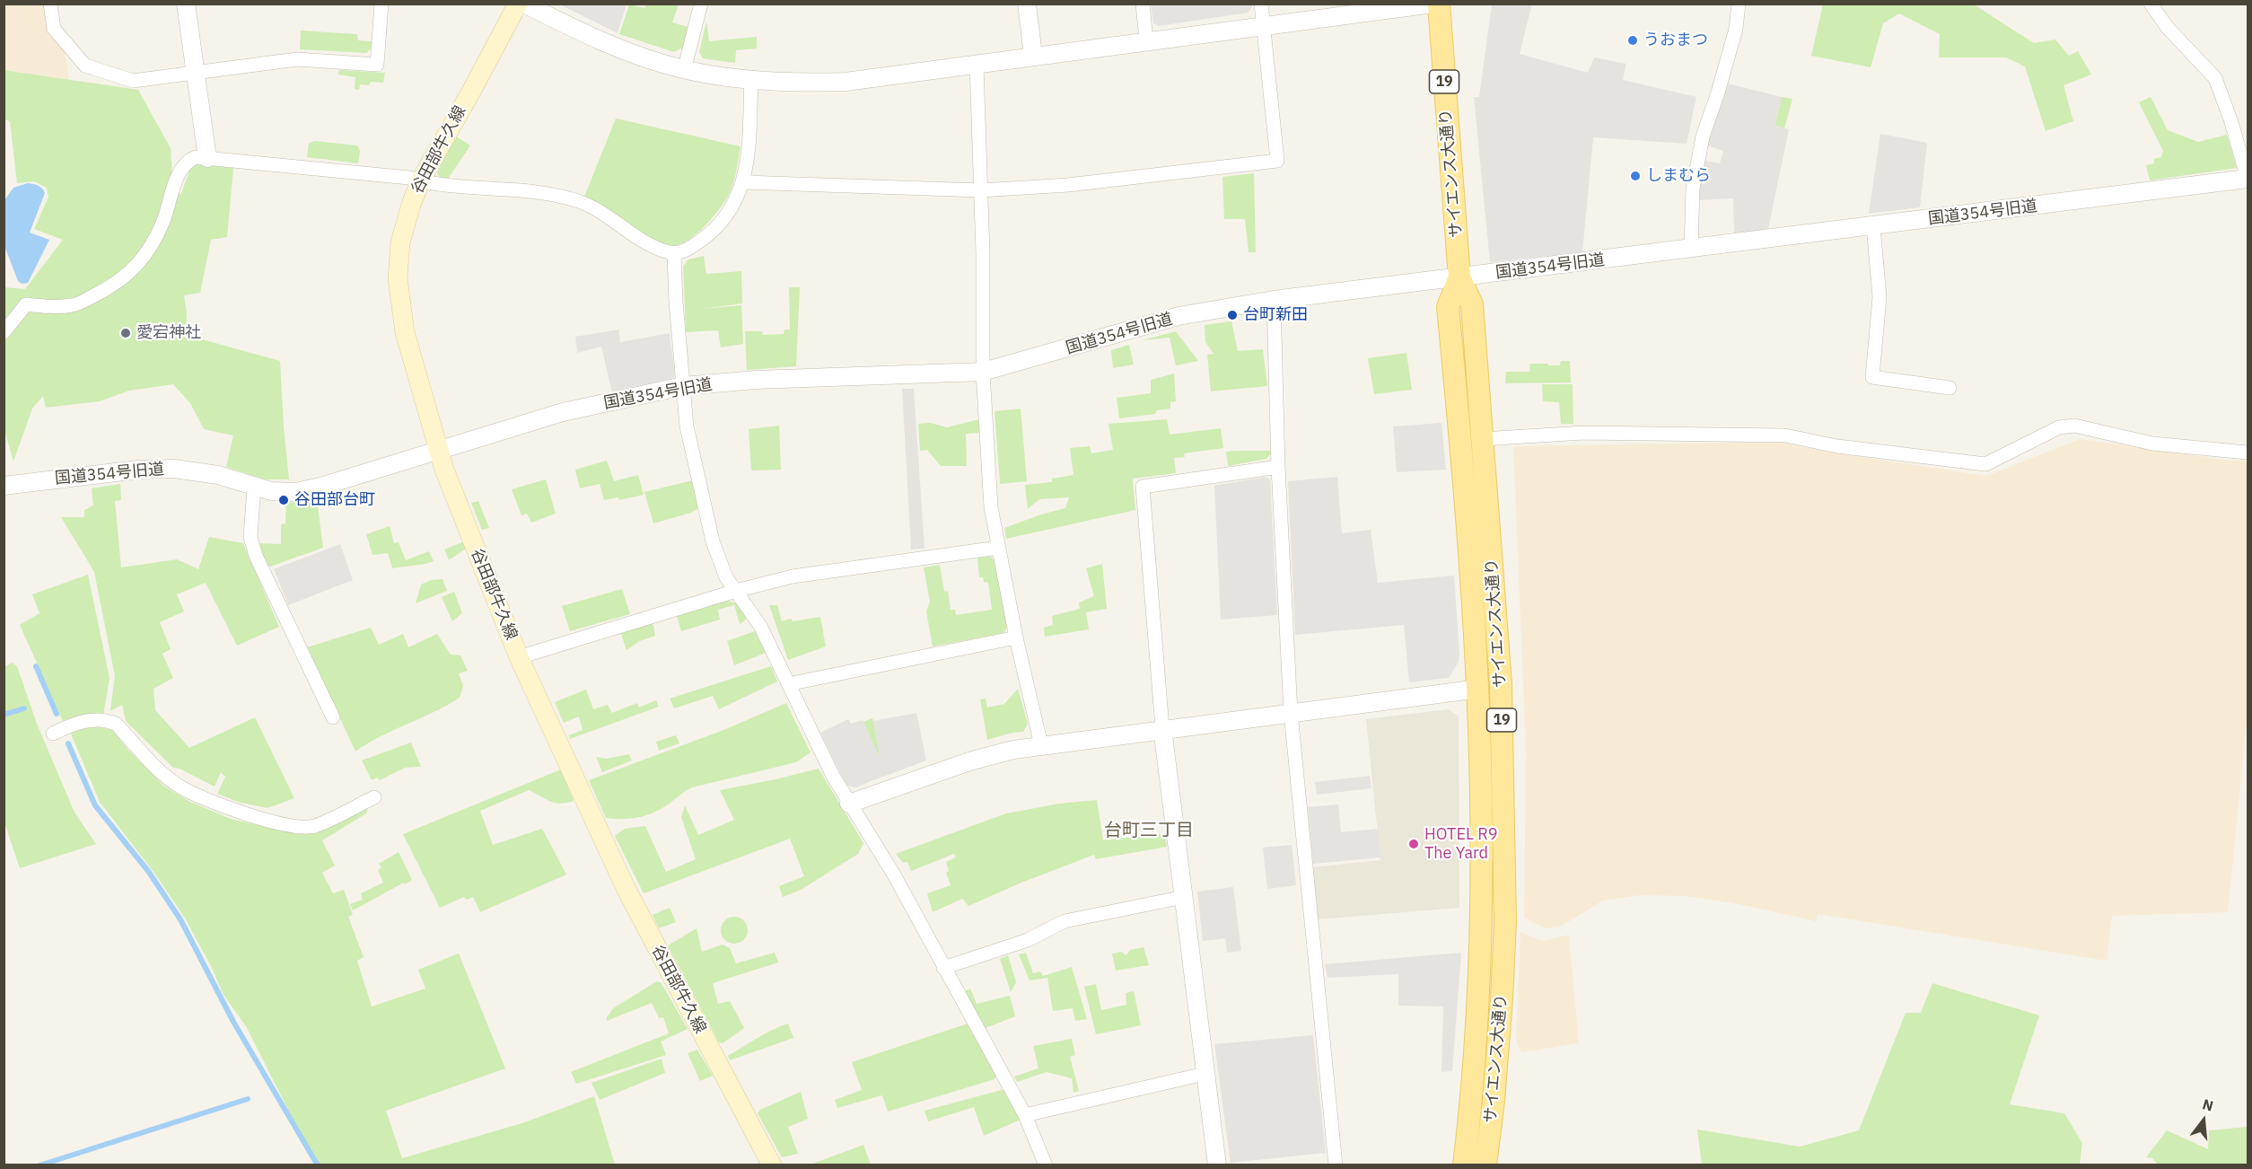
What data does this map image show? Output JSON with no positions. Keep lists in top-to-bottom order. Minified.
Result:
{"streets":{"main road":["19","谷田部牛久線","サイエンス大通り"],"street":["国道354号旧道"]},"crossings":[["谷田部牛久線","国道354号旧道"],["サイエンス大通り","国道354号旧道"]],"districts":["台町三丁目"],"places":["うおまつ","しまむら","台町新田","愛宕神社","谷田部台町","HOTEL R9 The Yard"],"north":"top"}
